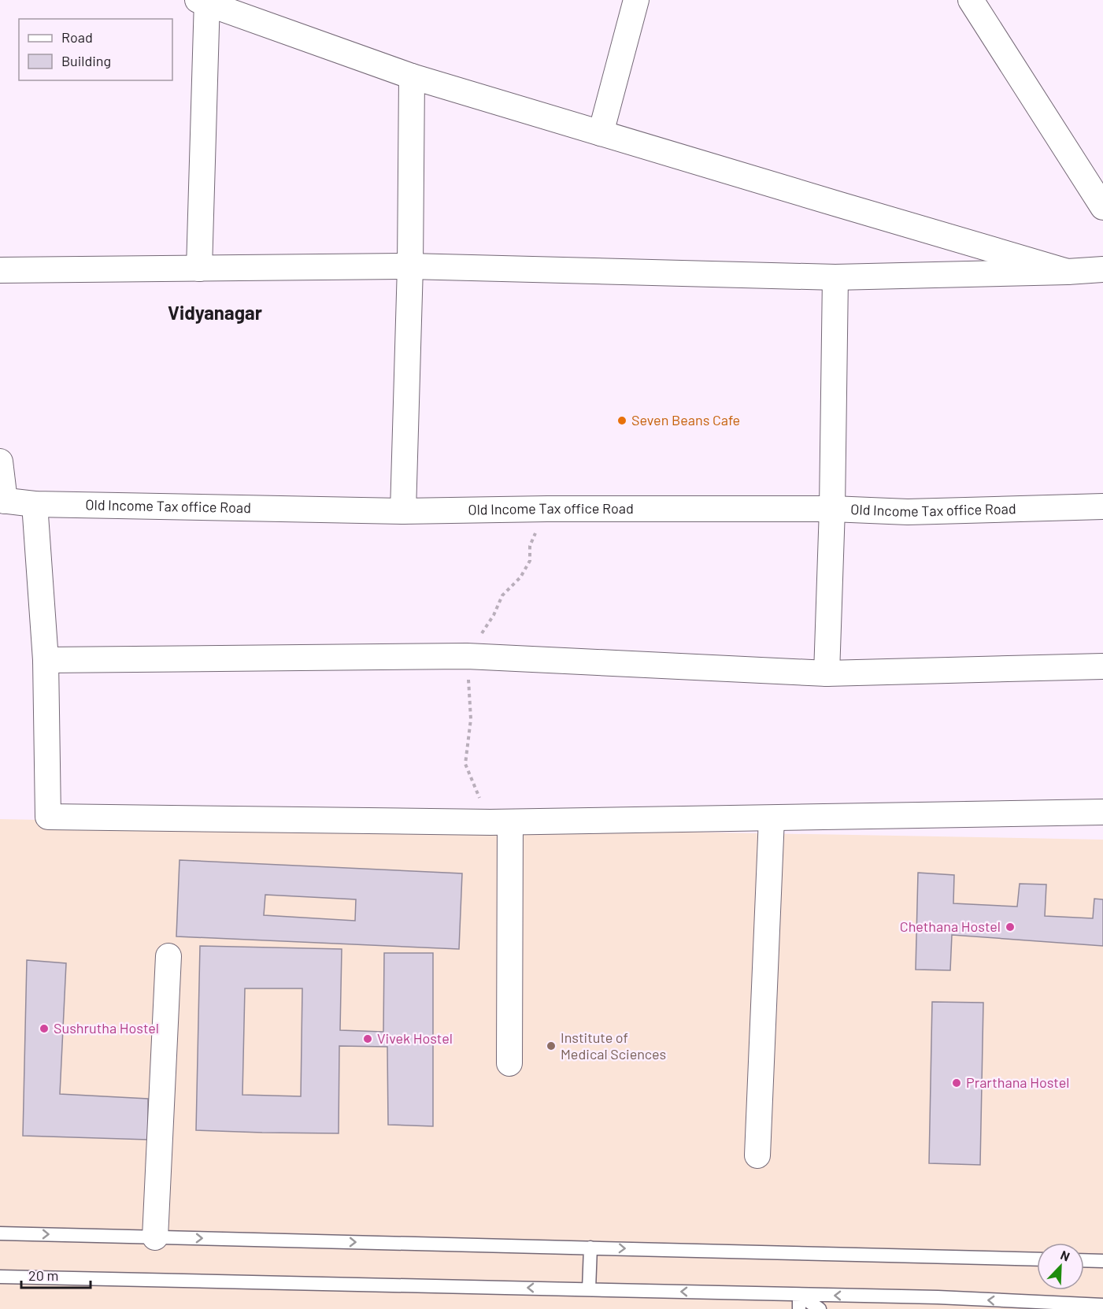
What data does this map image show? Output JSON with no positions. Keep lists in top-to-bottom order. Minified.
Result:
{"streets":{"street":["Old Income Tax office Road"]},"districts":["Vidyanagar"],"places":["Seven Beans Cafe","Chethana Hostel","Sushrutha Hostel","Vivek Hostel","Institute of Medical Sciences","Prarthana Hostel"],"legend":["Road","Building"],"scale_bar":"20 m","north":"top right"}
